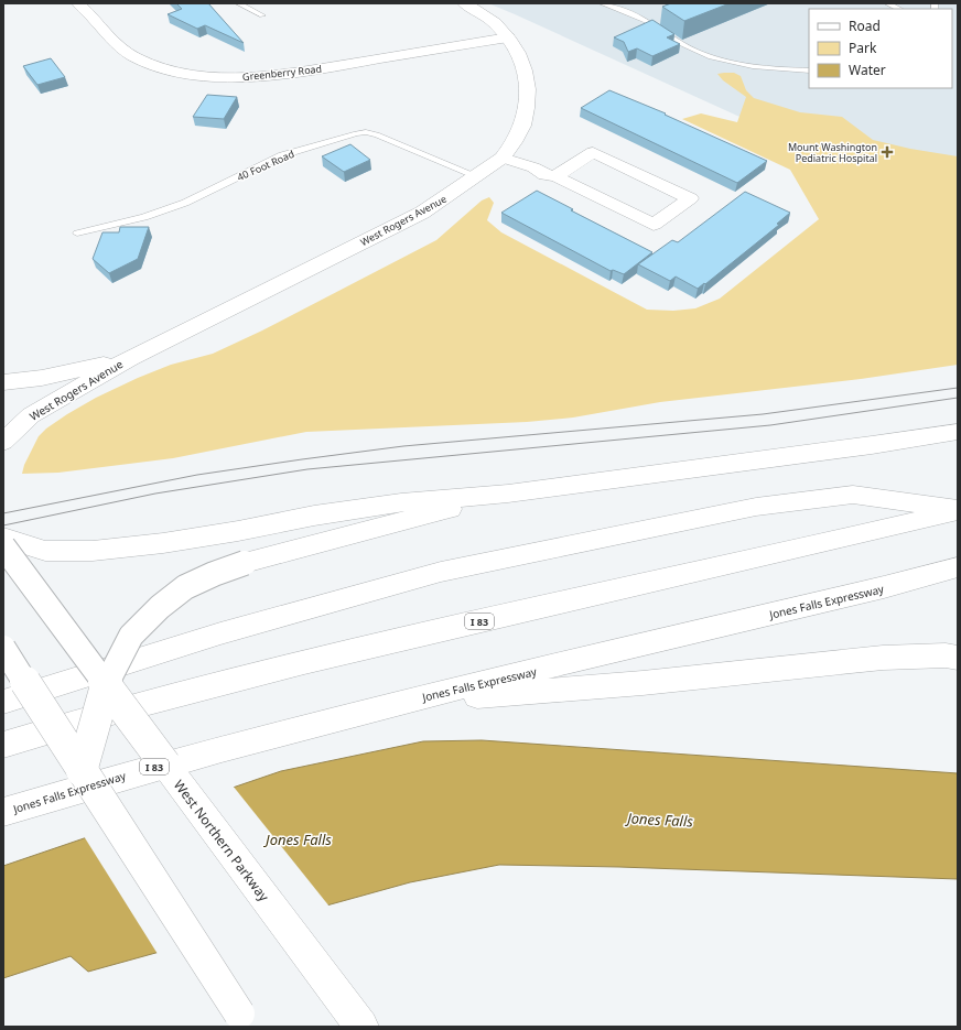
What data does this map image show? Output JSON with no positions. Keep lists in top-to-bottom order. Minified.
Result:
{"streets":{"main road":["West Rogers Avenue","Jones Falls Expressway","I 83","West Northern Parkway"],"street":["Greenberry Road"],"lane":["40 Foot Road"]},"crossings":[["Greenberry Road","West Rogers Avenue"],["40 Foot Road","West Rogers Avenue"]],"water":["Jones Falls"],"places":{"health":["Mount Washington Pediatric Hospital"]},"legend":["Road","Park","Water"]}
